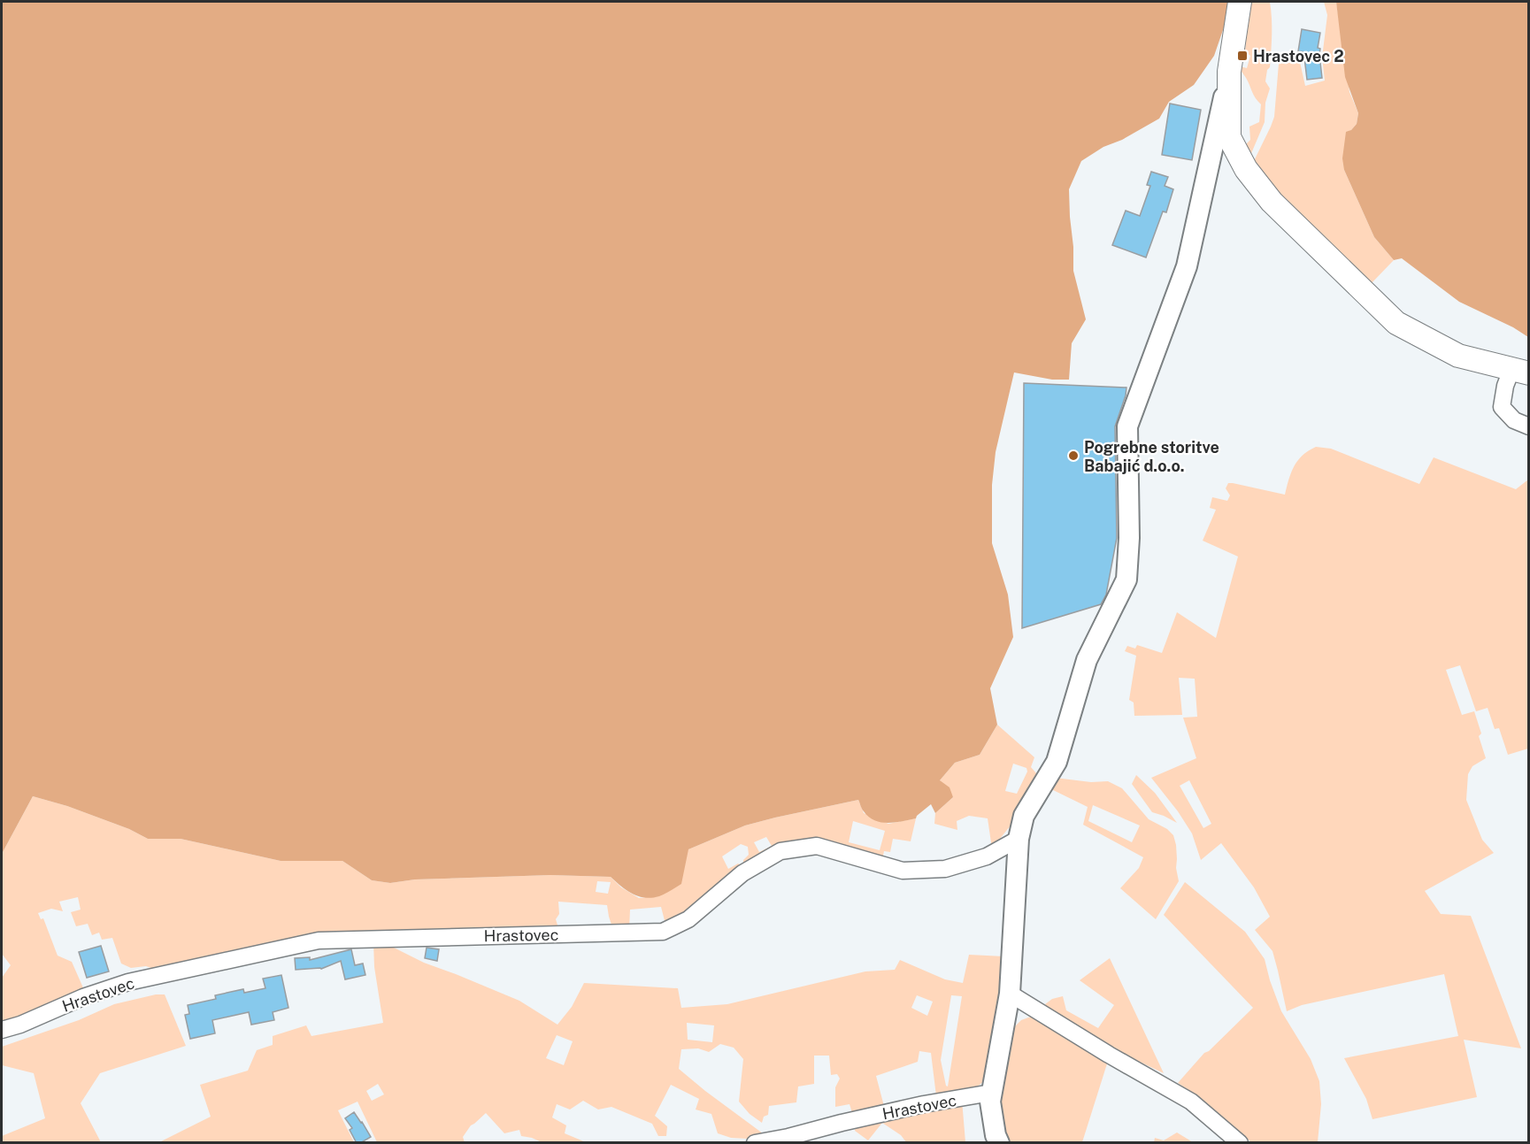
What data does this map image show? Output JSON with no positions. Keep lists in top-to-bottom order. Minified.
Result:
{"streets":{"street":["Hrastovec"]},"places":{"transit":["Hrastovec 2"],"other":["Pogrebne storitve Babajić d.o.o."]}}
